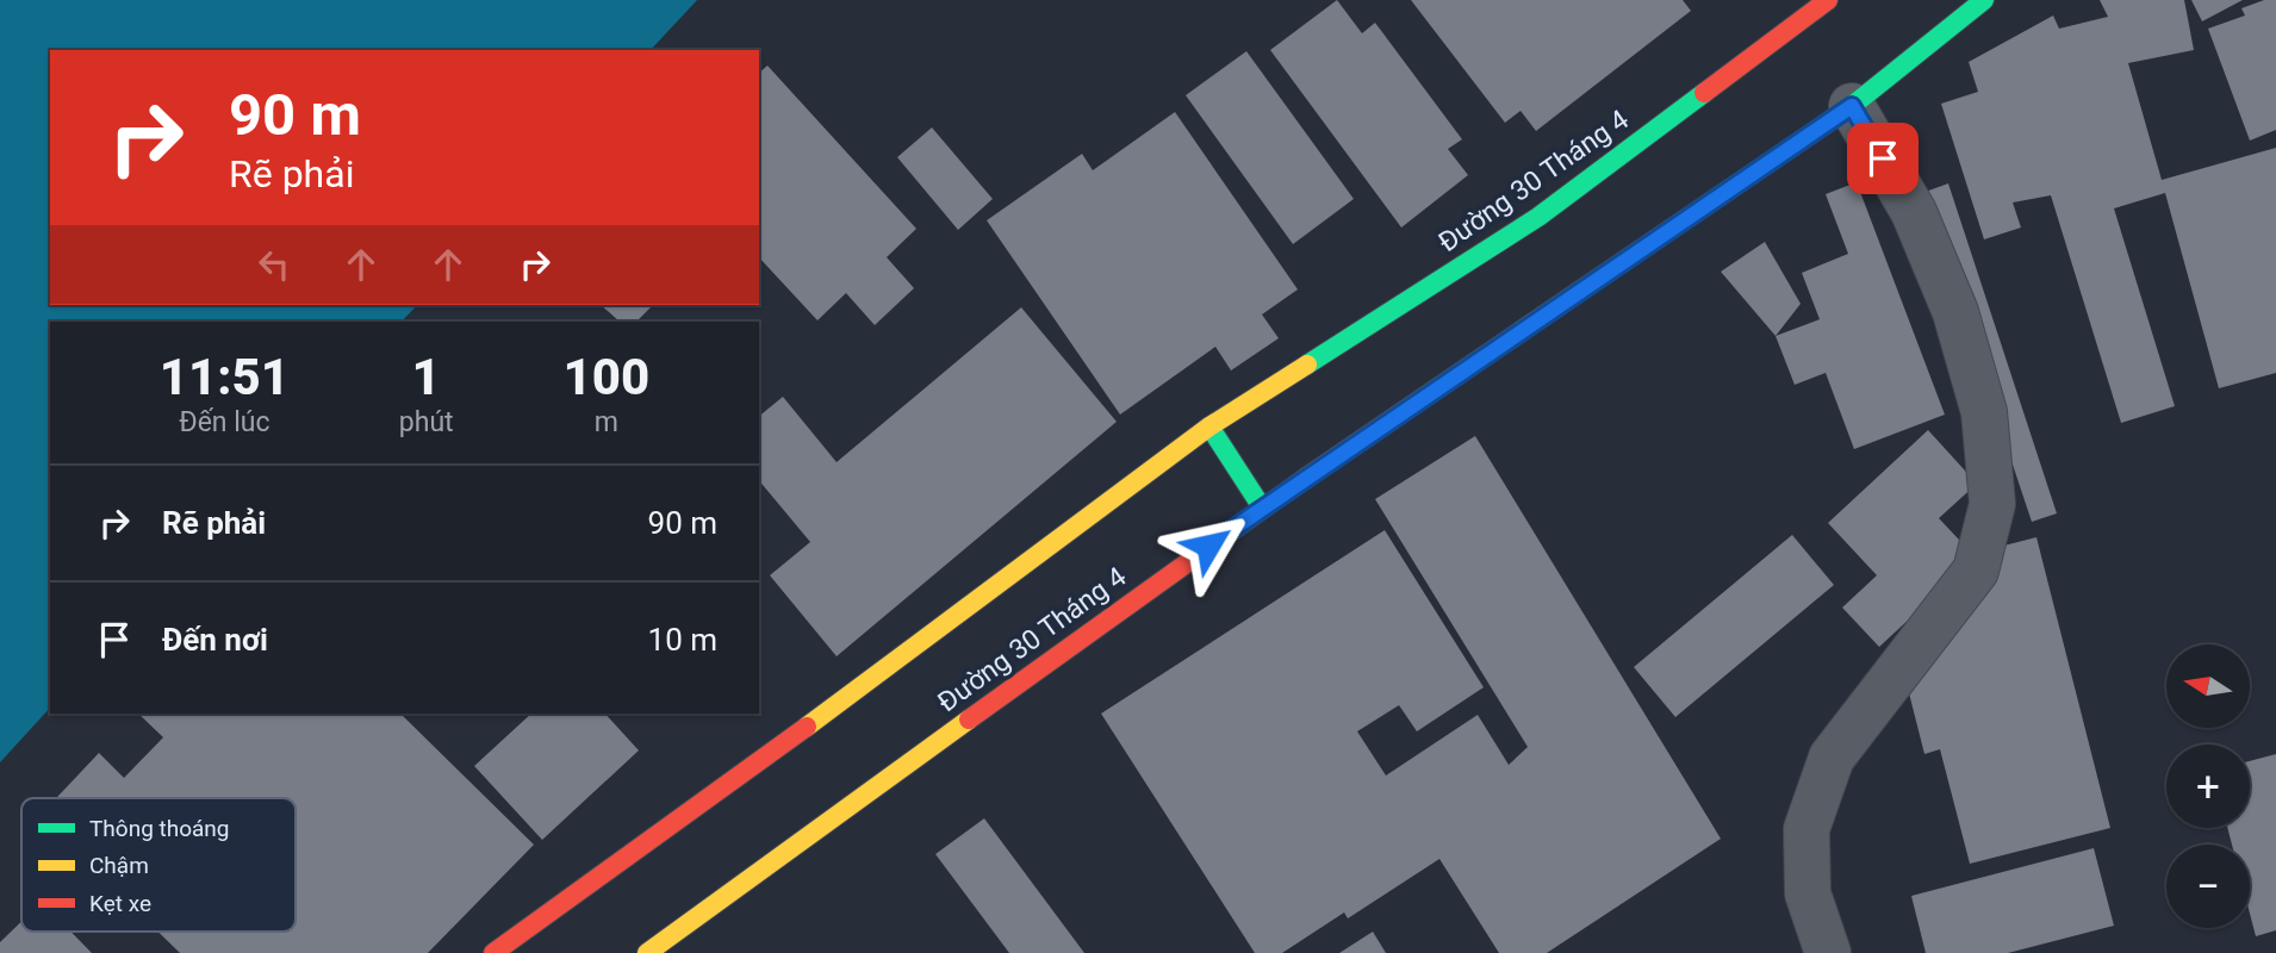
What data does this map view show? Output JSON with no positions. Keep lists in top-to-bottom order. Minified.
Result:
{"streets":{"main road":["Đường 30 Tháng 4"]},"legend":["Thông thoáng","Chậm","Kẹt xe"],"north":"left","page":{"turn":["90 m","Rẽ phải"],"eta":["11:51","Đến lúc","1","phút","100","m"],"list":[{"name":"Rẽ phải","value":"90 m"},{"name":"Đến nơi","value":"10 m"}],"map_buttons":["+","−"]}}
